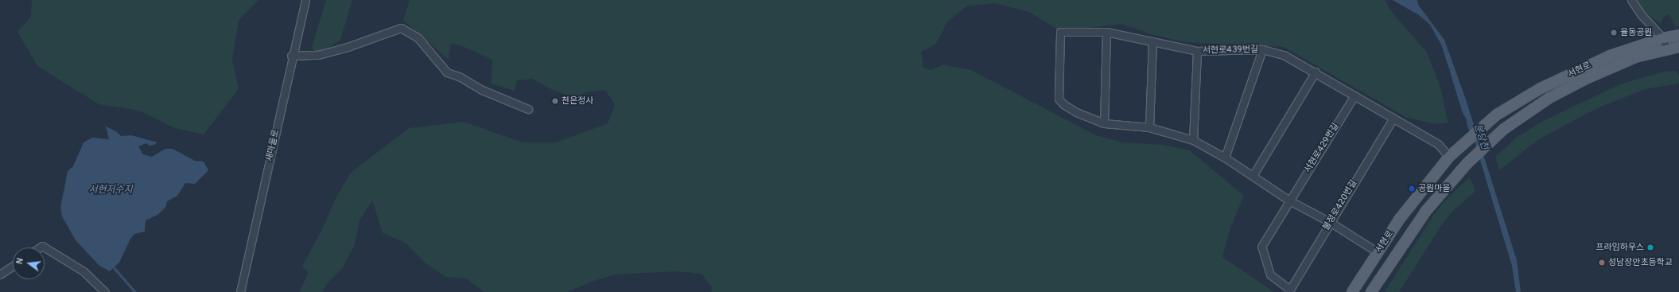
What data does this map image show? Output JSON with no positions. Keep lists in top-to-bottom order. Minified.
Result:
{"streets":{"main road":["서현로"],"street":["서현로439번길","새마을로","서현로429번길","불정로420번길"]},"crossings":[["서현로439번길","서현로"],["서현로439번길","서현로429번길"],["서현로439번길","불정로420번길"],["서현로429번길","불정로420번길"]],"water":["분당천","서현저수지"],"places":["율동공원","천은정사","공원마을","프라임하우스","성남장안초등학교"],"north":"left"}
